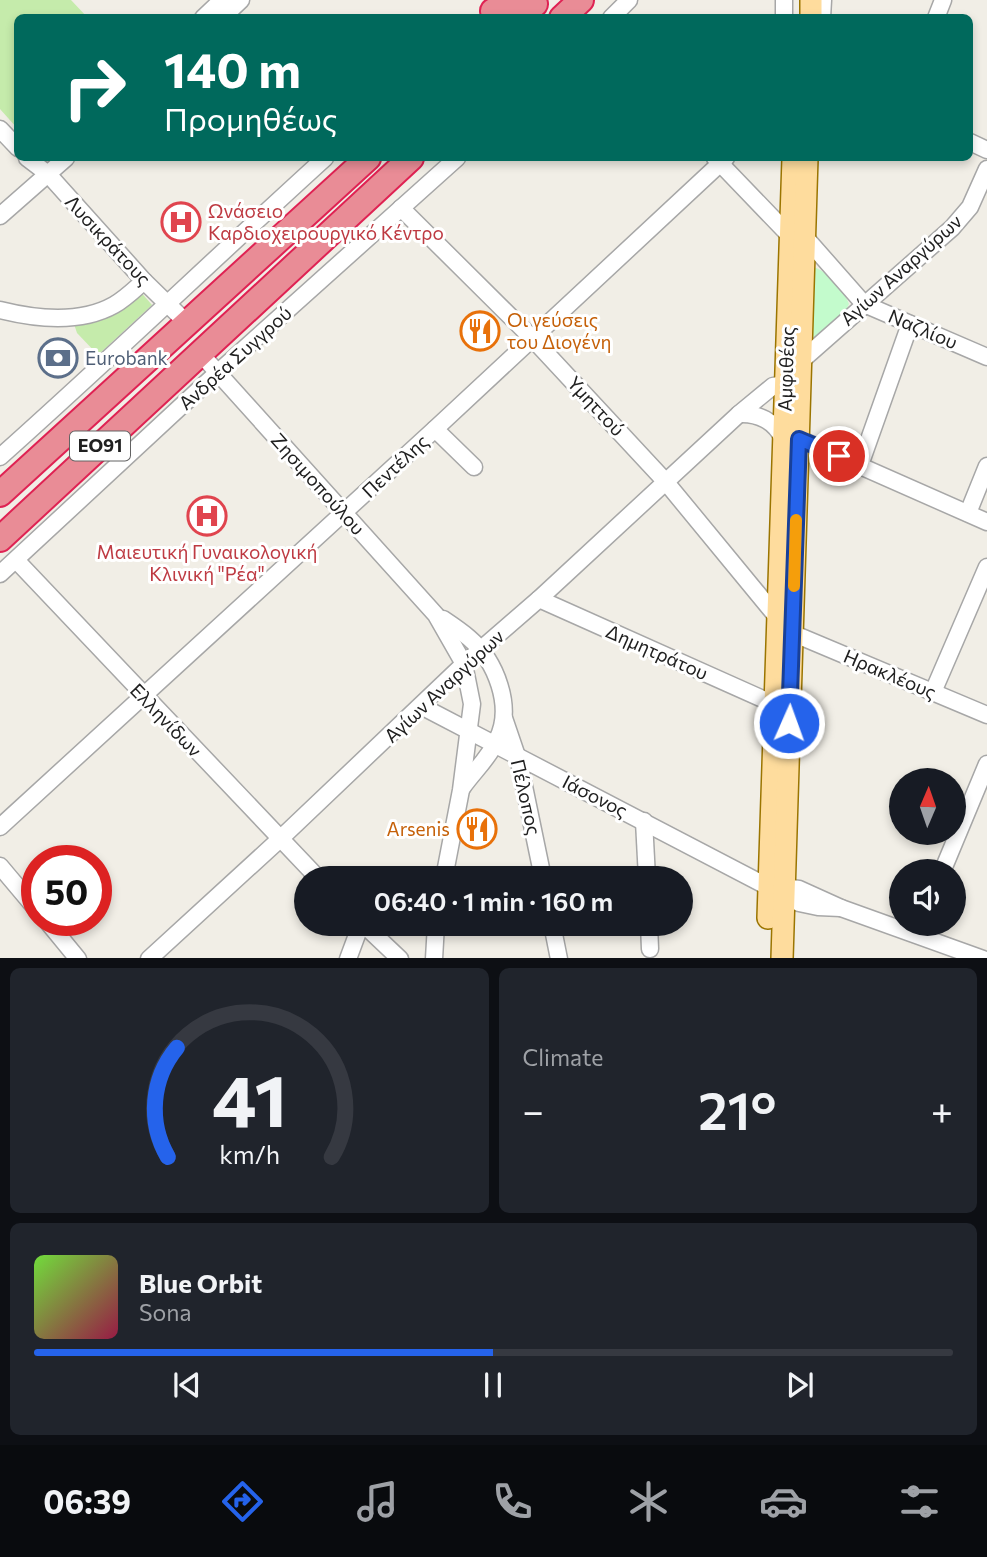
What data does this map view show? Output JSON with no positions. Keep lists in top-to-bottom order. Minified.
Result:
{"streets":{"highway":["Ανδρέα Συγγρού","ΕΟ91"],"main road":["Αμφιθέας"],"street":["Λυσικράτους","Αγίων Αναργύρων","Ναζλίου","Υμηττού","Πεντέλης","Ζησιμοπούλου","Δημητράτου","Ηρακλέους","Ελληνίδων","Ιάσονος","Πέλοπος"]},"crossings":[["Λυσικράτους","ΕΟ91"],["Αγίων Αναργύρων","Ναζλίου"],["Αγίων Αναργύρων","Αμφιθέας"],["Αγίων Αναργύρων","Υμηττού"],["Αγίων Αναργύρων","Ζησιμοπούλου"],["Αγίων Αναργύρων","Δημητράτου"],["Αγίων Αναργύρων","Ελληνίδων"],["Αγίων Αναργύρων","Ιάσονος"],["Ναζλίου","Αμφιθέας"],["Ανδρέα Συγγρού","Υμηττού"],["Ανδρέα Συγγρού","Ζησιμοπούλου"],["Ανδρέα Συγγρού","Ελληνίδων"],["Αμφιθέας","Υμηττού"],["Αμφιθέας","Δημητράτου"],["Αμφιθέας","Ηρακλέους"],["Αμφιθέας","Ιάσονος"],["Υμηττού","Πεντέλης"],["Πεντέλης","Ζησιμοπούλου"],["Πεντέλης","Ελληνίδων"],["Ζησιμοπούλου","Ιάσονος"],["Ζησιμοπούλου","Πέλοπος"],["Ιάσονος","Πέλοπος"]],"places":{"hospital":["Ωνάσειο Καρδιοχειρουργικό Κέντρο","Μαιευτική Γυναικολογική Κλινική \"Ρέα\""],"restaurant":["Οι γεύσεις του Διογένη","Arsenis"],"bank":["Eurobank"]},"north":"top","page":{"turn":["140 m","Προμηθέως"],"limit":"50","trip":"06:40 · 1 min · 160 m","tile":"Climate","heat":["−","21°","+"],"song":["Blue Orbit","Sona"],"tabs":"06:39","gauge":["41","km/h"]}}
